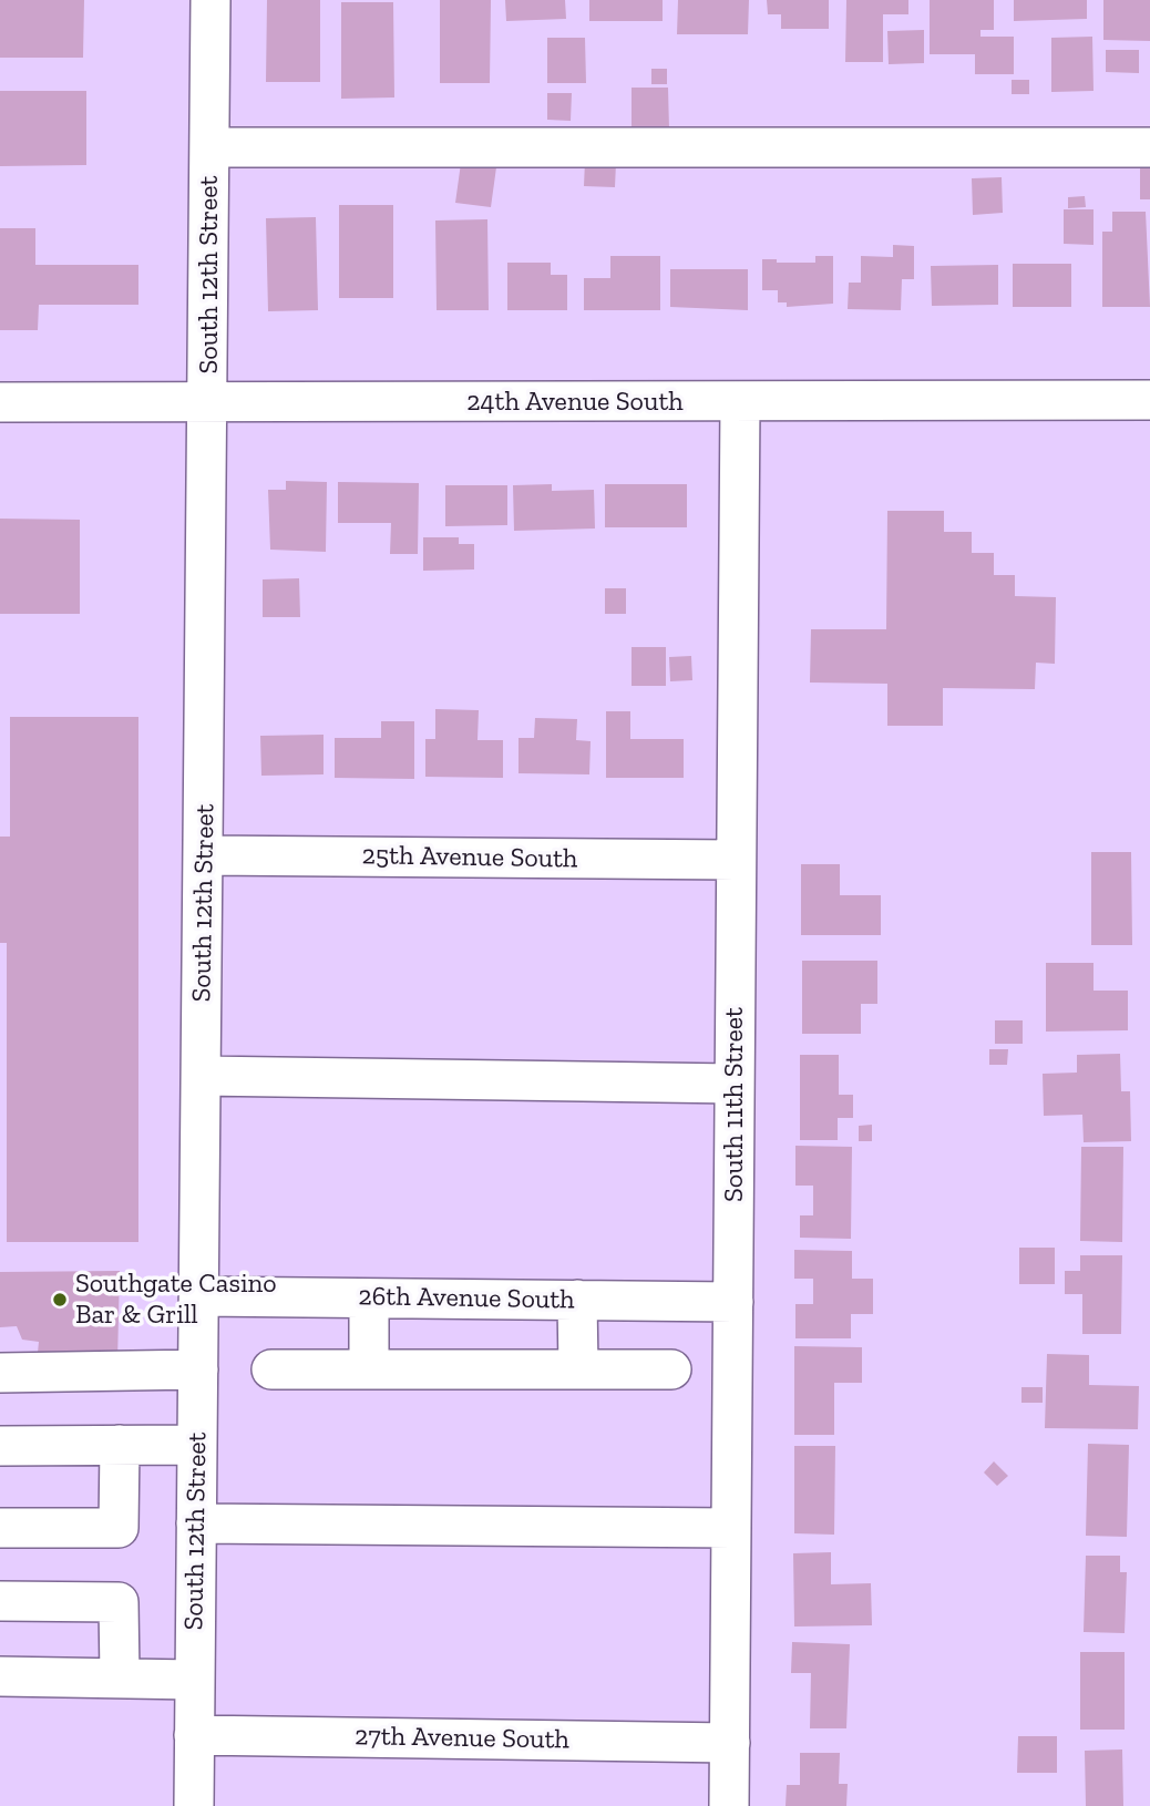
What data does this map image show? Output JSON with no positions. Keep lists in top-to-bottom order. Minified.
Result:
{"streets":{"street":["South 12th Street","24th Avenue South","25th Avenue South","South 11th Street","26th Avenue South","27th Avenue South"]},"crossings":[["South 12th Street","24th Avenue South"],["South 12th Street","25th Avenue South"],["South 12th Street","26th Avenue South"],["South 12th Street","27th Avenue South"],["24th Avenue South","South 11th Street"],["25th Avenue South","South 11th Street"],["South 11th Street","26th Avenue South"],["South 11th Street","27th Avenue South"]],"places":["Southgate Casino Bar & Grill"]}
